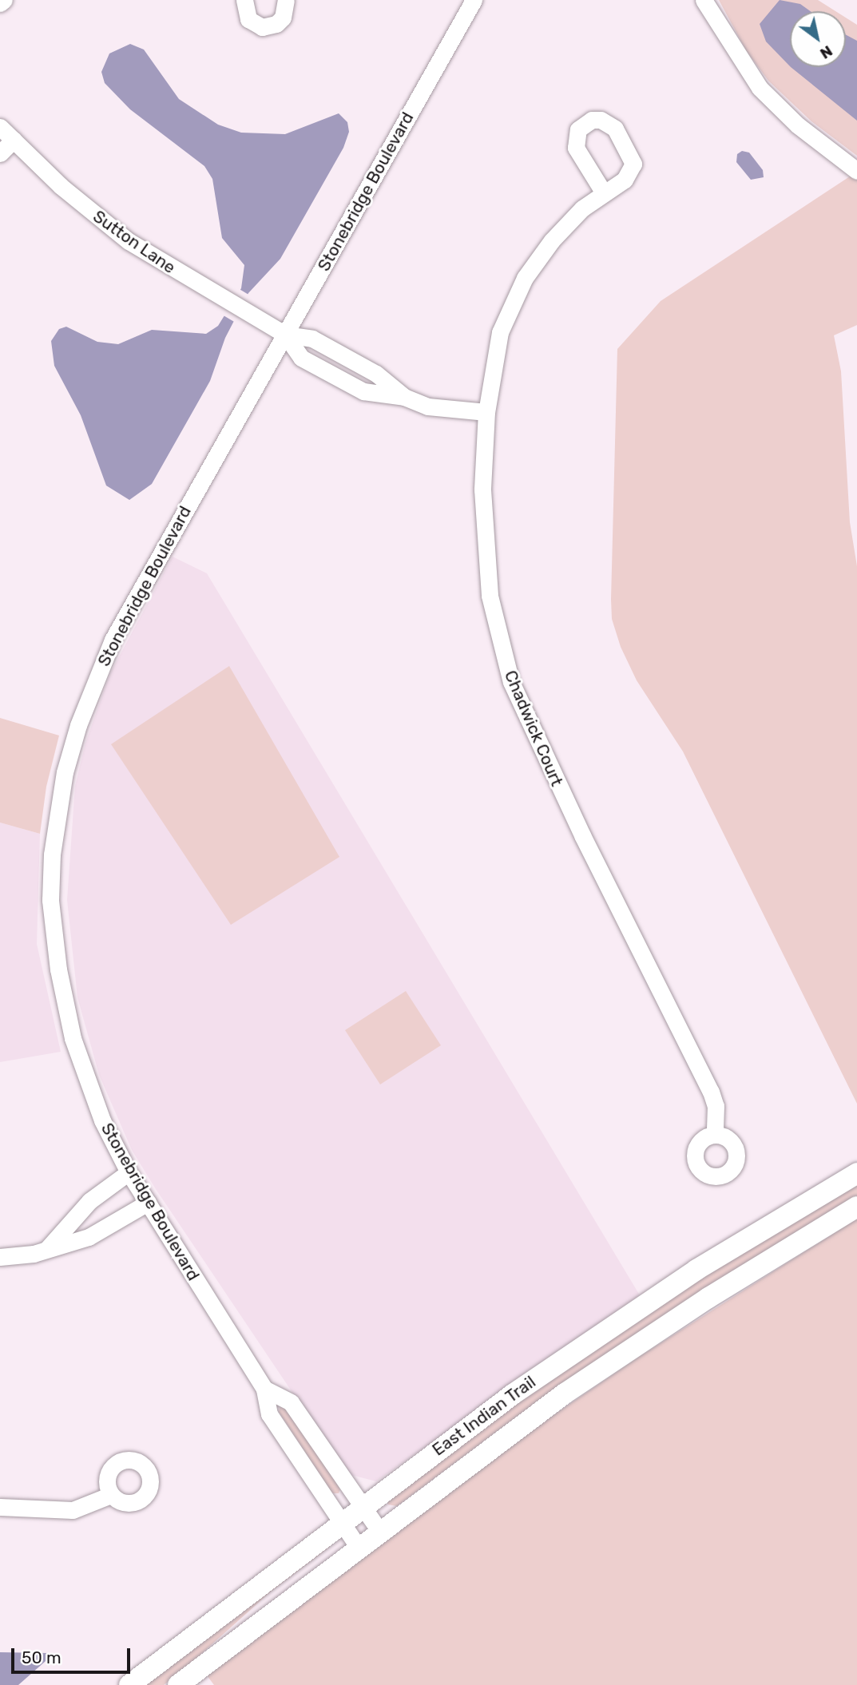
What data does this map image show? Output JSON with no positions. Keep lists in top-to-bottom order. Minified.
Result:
{"streets":{"main road":["East Indian Trail"],"street":["Stonebridge Boulevard","Sutton Lane","Chadwick Court"]},"crossings":[["Stonebridge Boulevard","Sutton Lane"],["Stonebridge Boulevard","East Indian Trail"],["Sutton Lane","Chadwick Court"]],"scale_bar":"50 m","north":"bottom right"}
